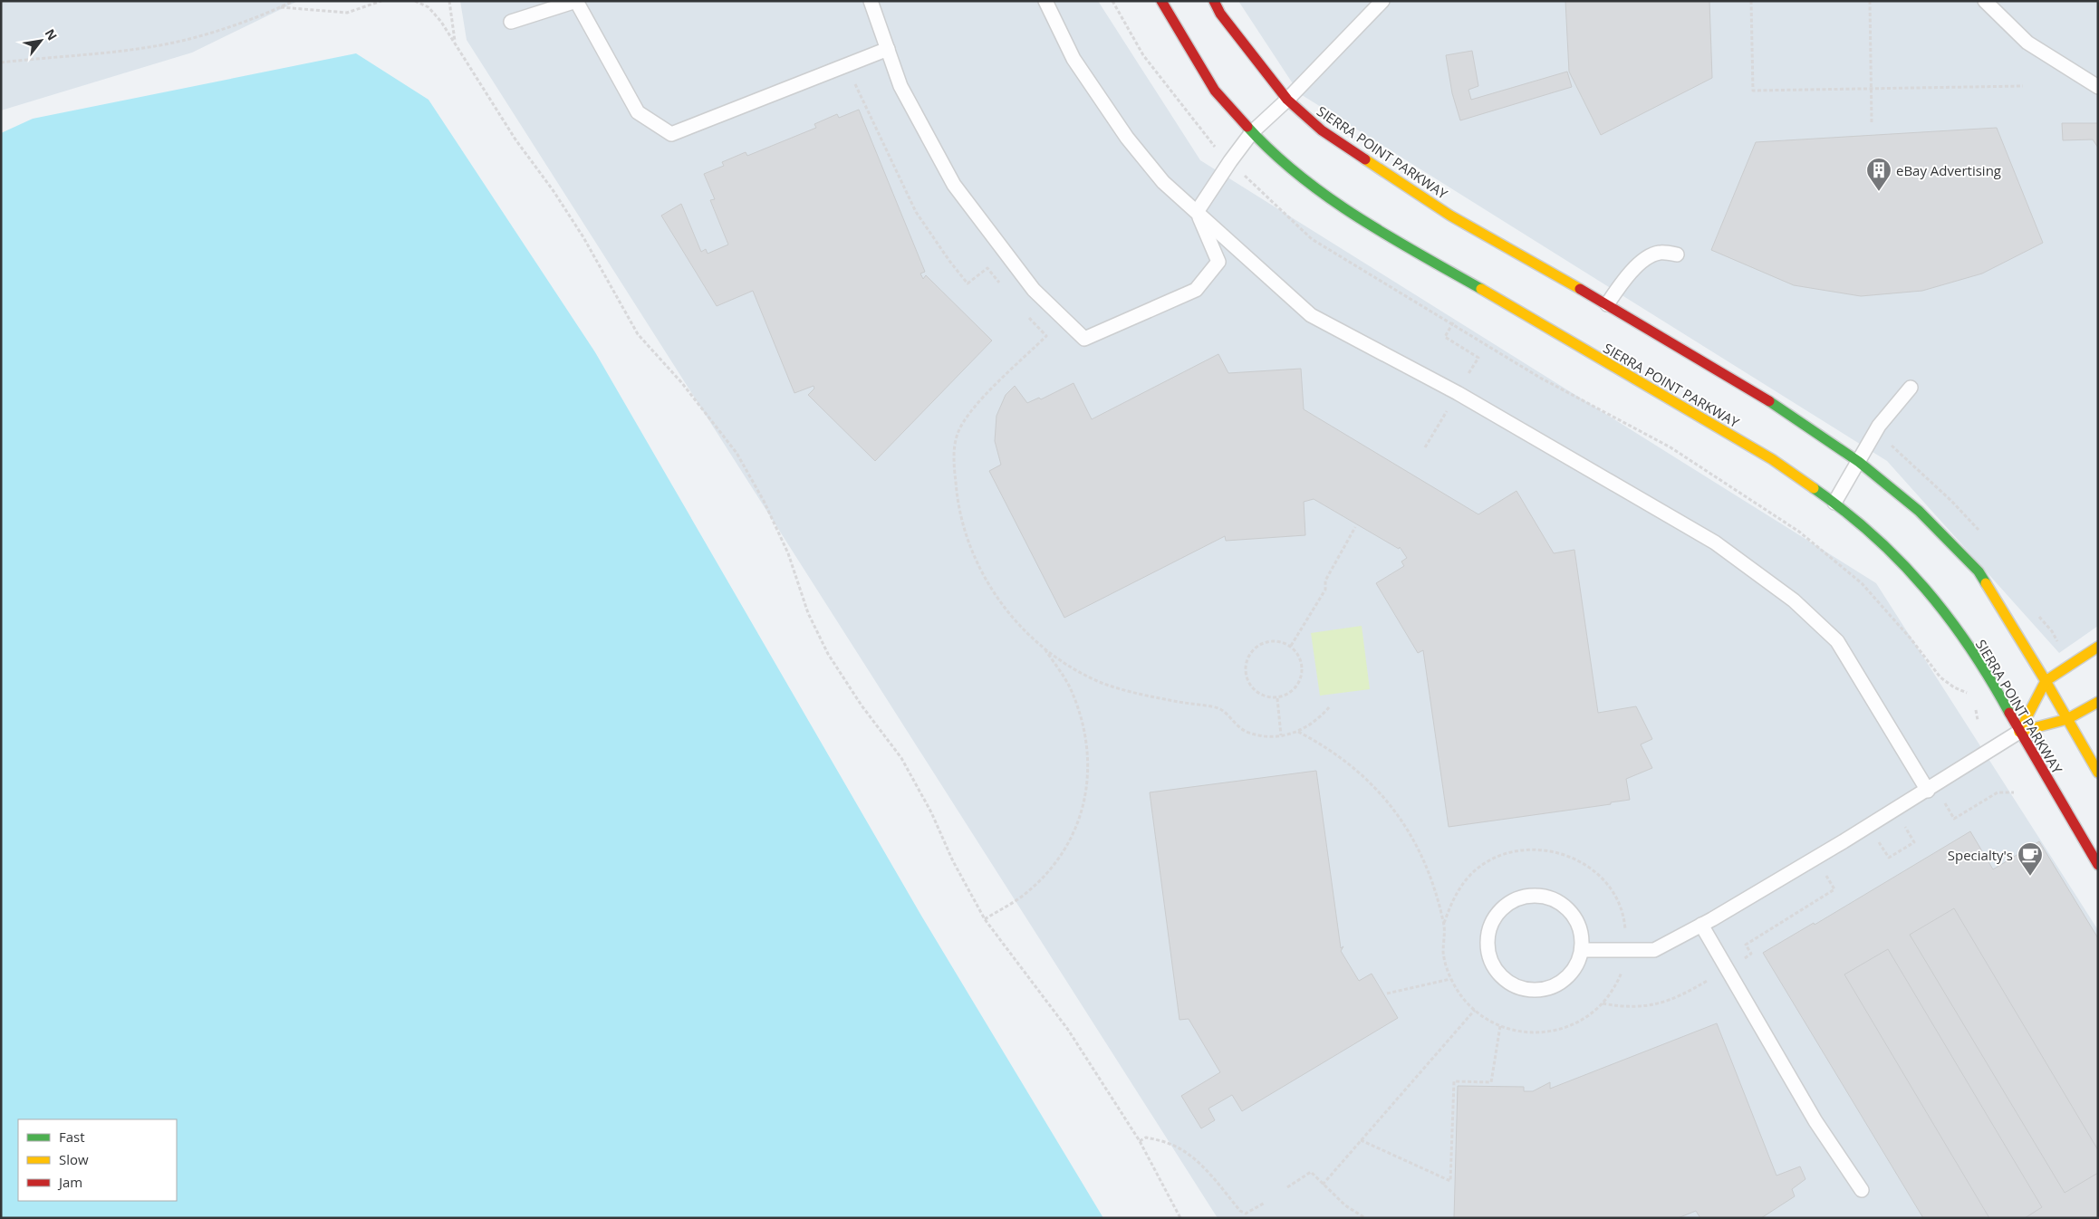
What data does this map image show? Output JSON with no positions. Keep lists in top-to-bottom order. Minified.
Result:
{"streets":{"street":["SIERRA POINT PARKWAY"]},"places":{"building":["eBay Advertising"],"cafe":["Specialty's"]},"legend":["Fast","Slow","Jam"],"north":"top right"}
